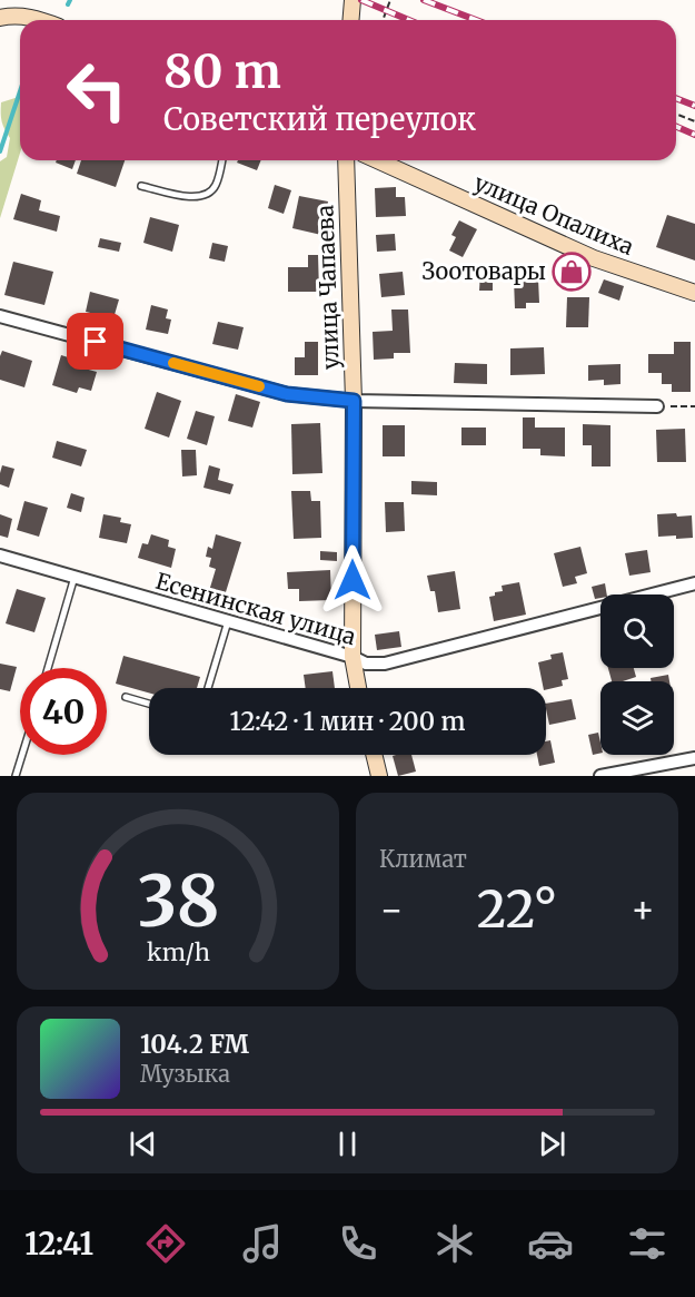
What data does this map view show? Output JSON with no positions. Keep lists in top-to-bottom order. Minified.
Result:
{"streets":{"street":["улица Опалиха","улица Чапаева","Есенинская улица"]},"crossings":[["улица Чапаева","Есенинская улица"]],"places":{"shop":["Зоотовары"]},"page":{"turn":["80 m","Советский переулок"],"limit":"40","trip":"12:42 · 1 мин · 200 m","tile":"Климат","heat":["−","22°","+"],"song":["104.2 FM","Музыка"],"tabs":"12:41","gauge":["38","km/h"]}}
